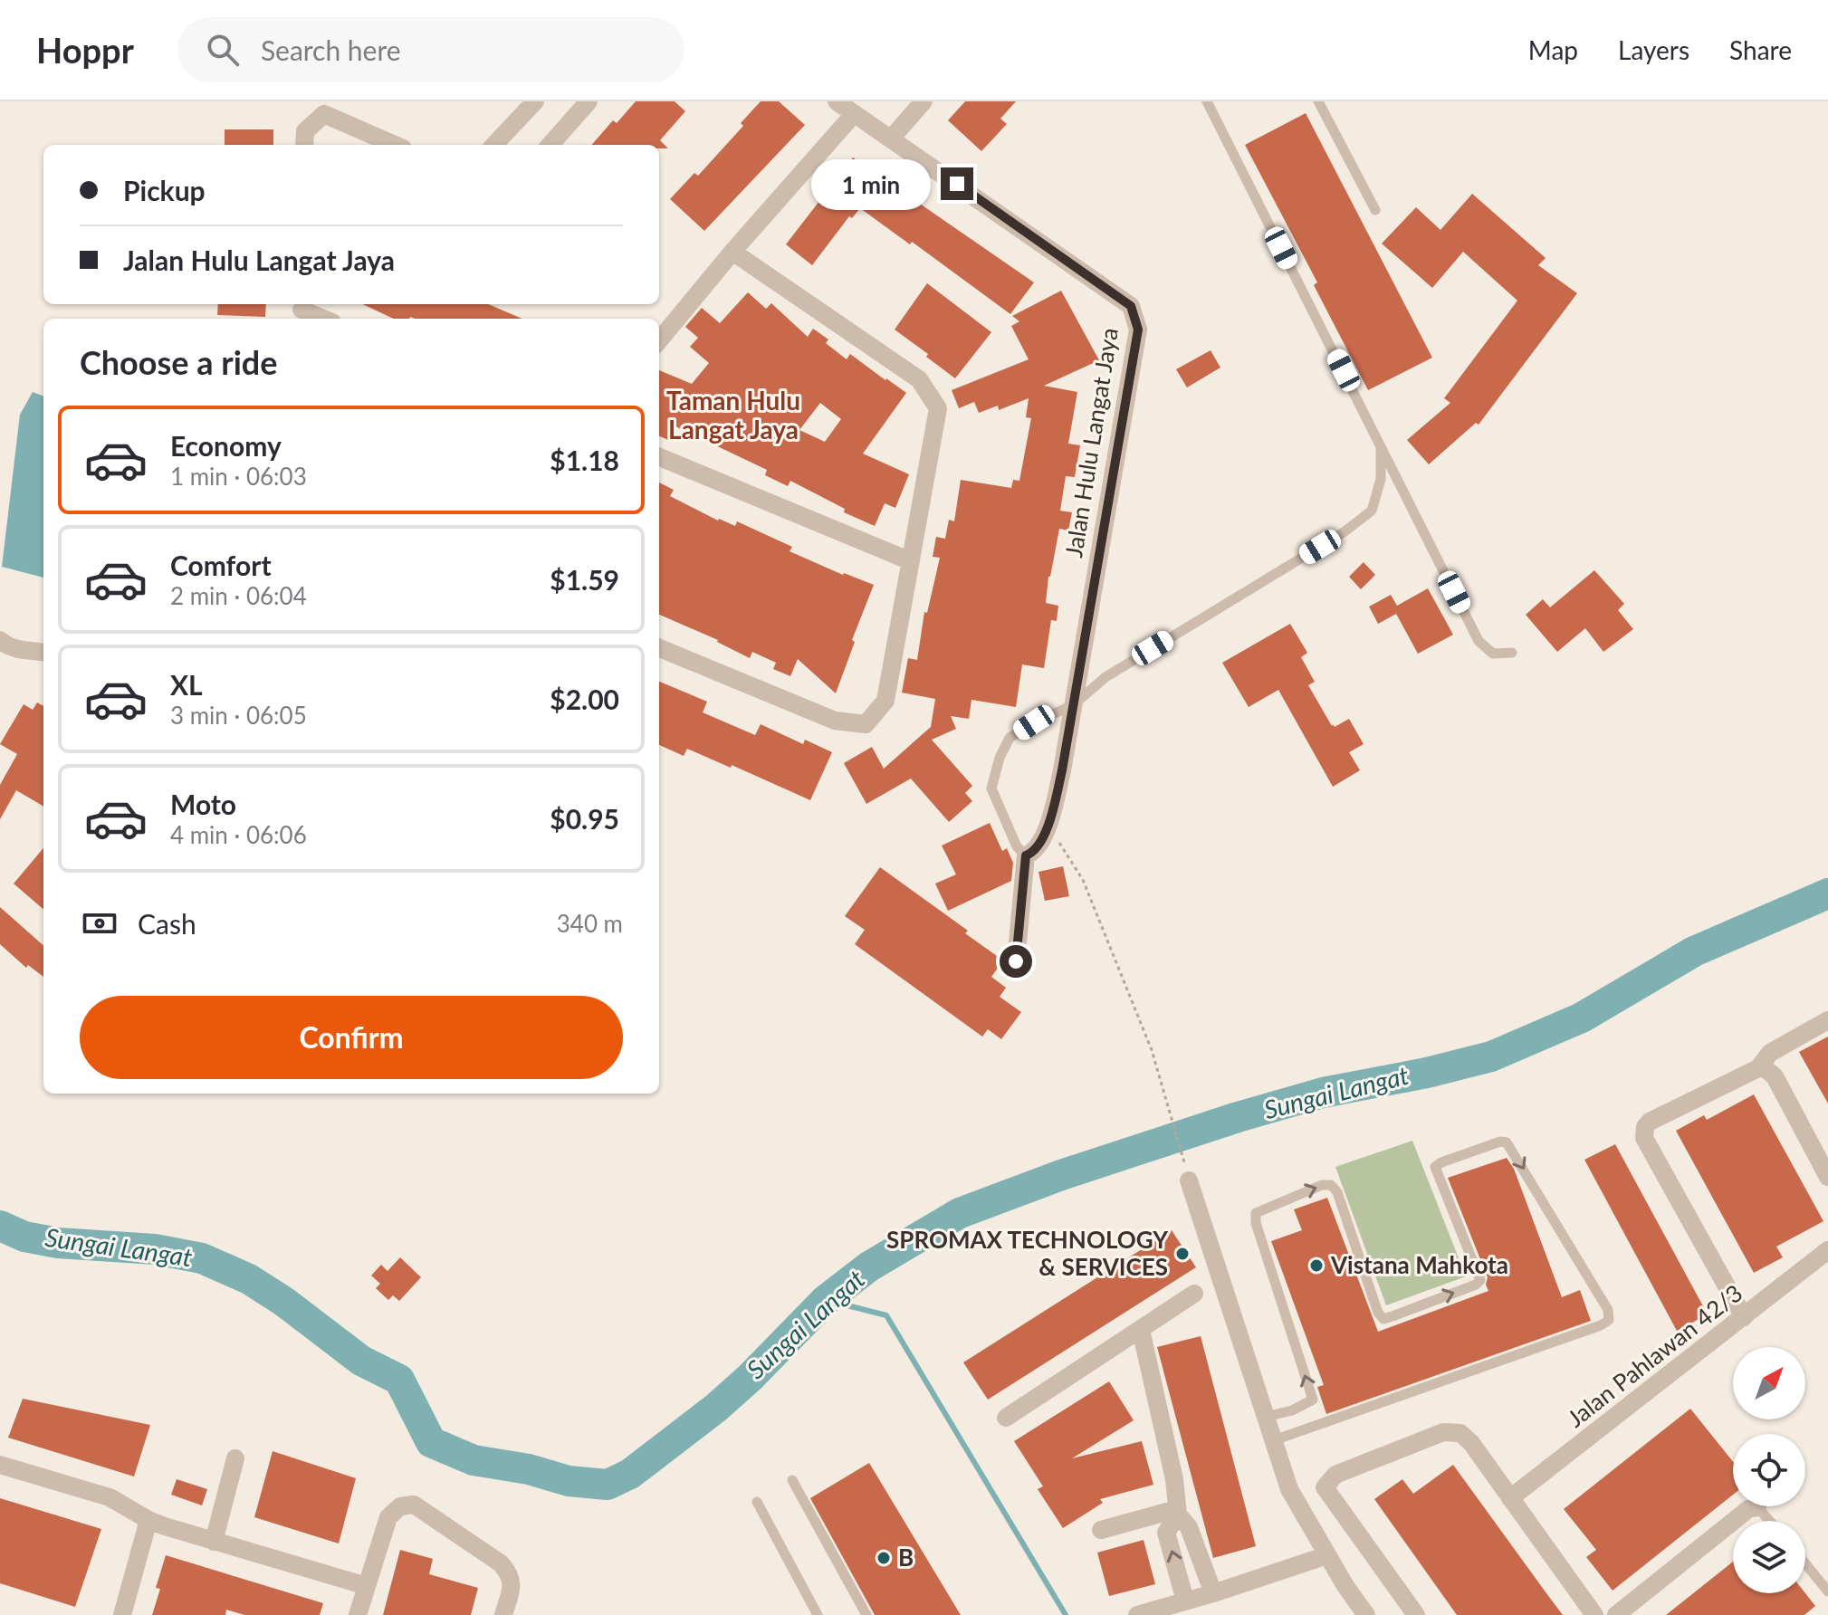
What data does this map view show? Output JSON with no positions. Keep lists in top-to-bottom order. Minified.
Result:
{"streets":{"street":["Jalan Hulu Langat Jaya","Jalan Pahlawan 42/3"]},"districts":["Taman Hulu Langat Jaya"],"water":["Sungai Langat"],"places":["SPROMAX TECHNOLOGY & SERVICES","Vistana Mahkota","B"],"north":"top right","page":{"header":"Hoppr","search":"Search here","nav":["Map","Layers","Share"],"banner":["Pickup","Jalan Hulu Langat Jaya"],"bubble":"1 min","heading":"Choose a ride","list":[{"name":"Economy","note":"1 min · 06:03","value":"$1.18"},{"name":"Comfort","note":"2 min · 06:04","value":"$1.59"},{"name":"XL","note":"3 min · 06:05","value":"$2.00"},{"name":"Moto","note":"4 min · 06:06","value":"$0.95"}],"pay":["Cash","340 m"],"buttons":"Confirm"}}
